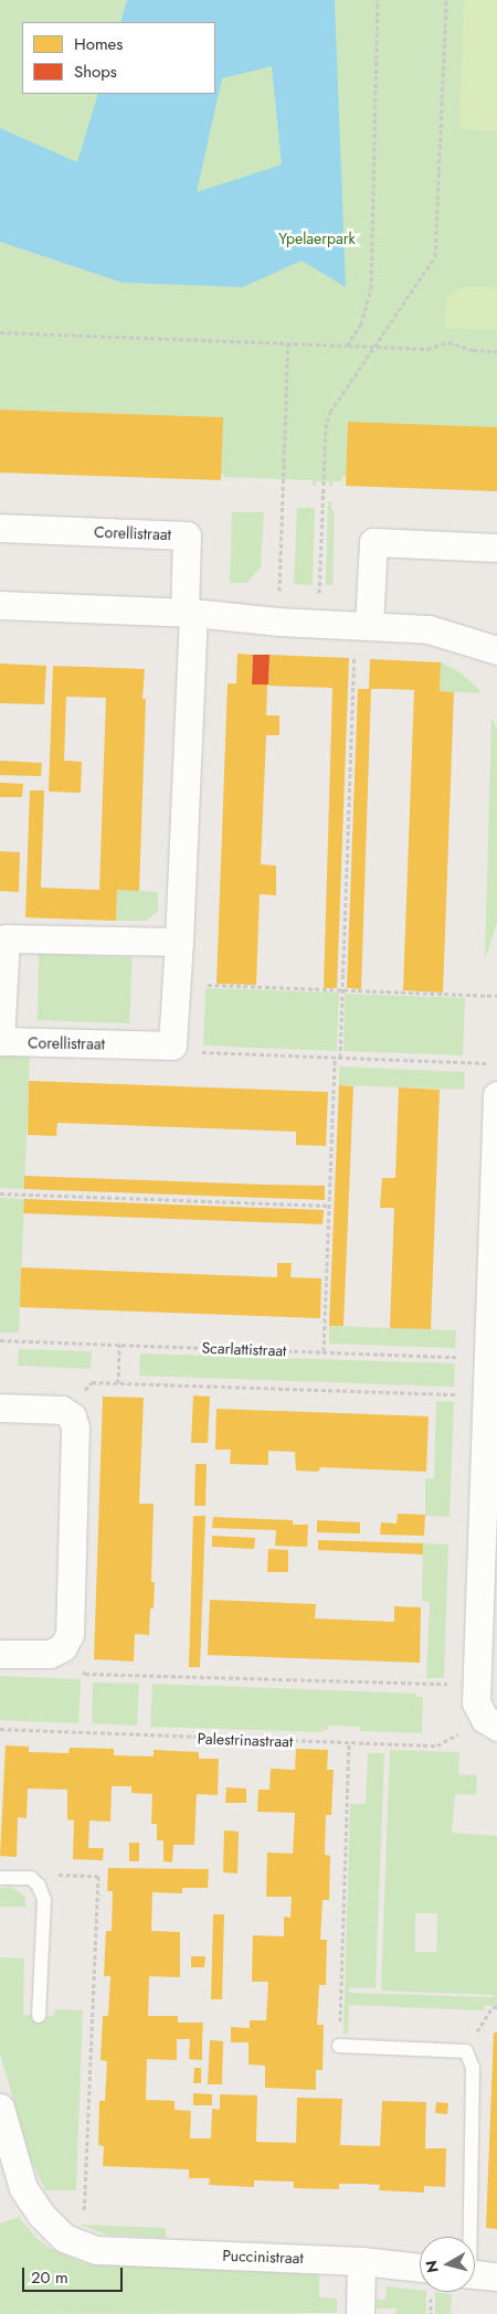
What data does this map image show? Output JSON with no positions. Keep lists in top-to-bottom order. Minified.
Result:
{"streets":{"street":["Corellistraat","Puccinistraat"],"path":["Scarlattistraat","Palestrinastraat"]},"parks":["Ypelaerpark"],"legend":["Homes","Shops"],"scale_bar":"20 m","north":"left"}
